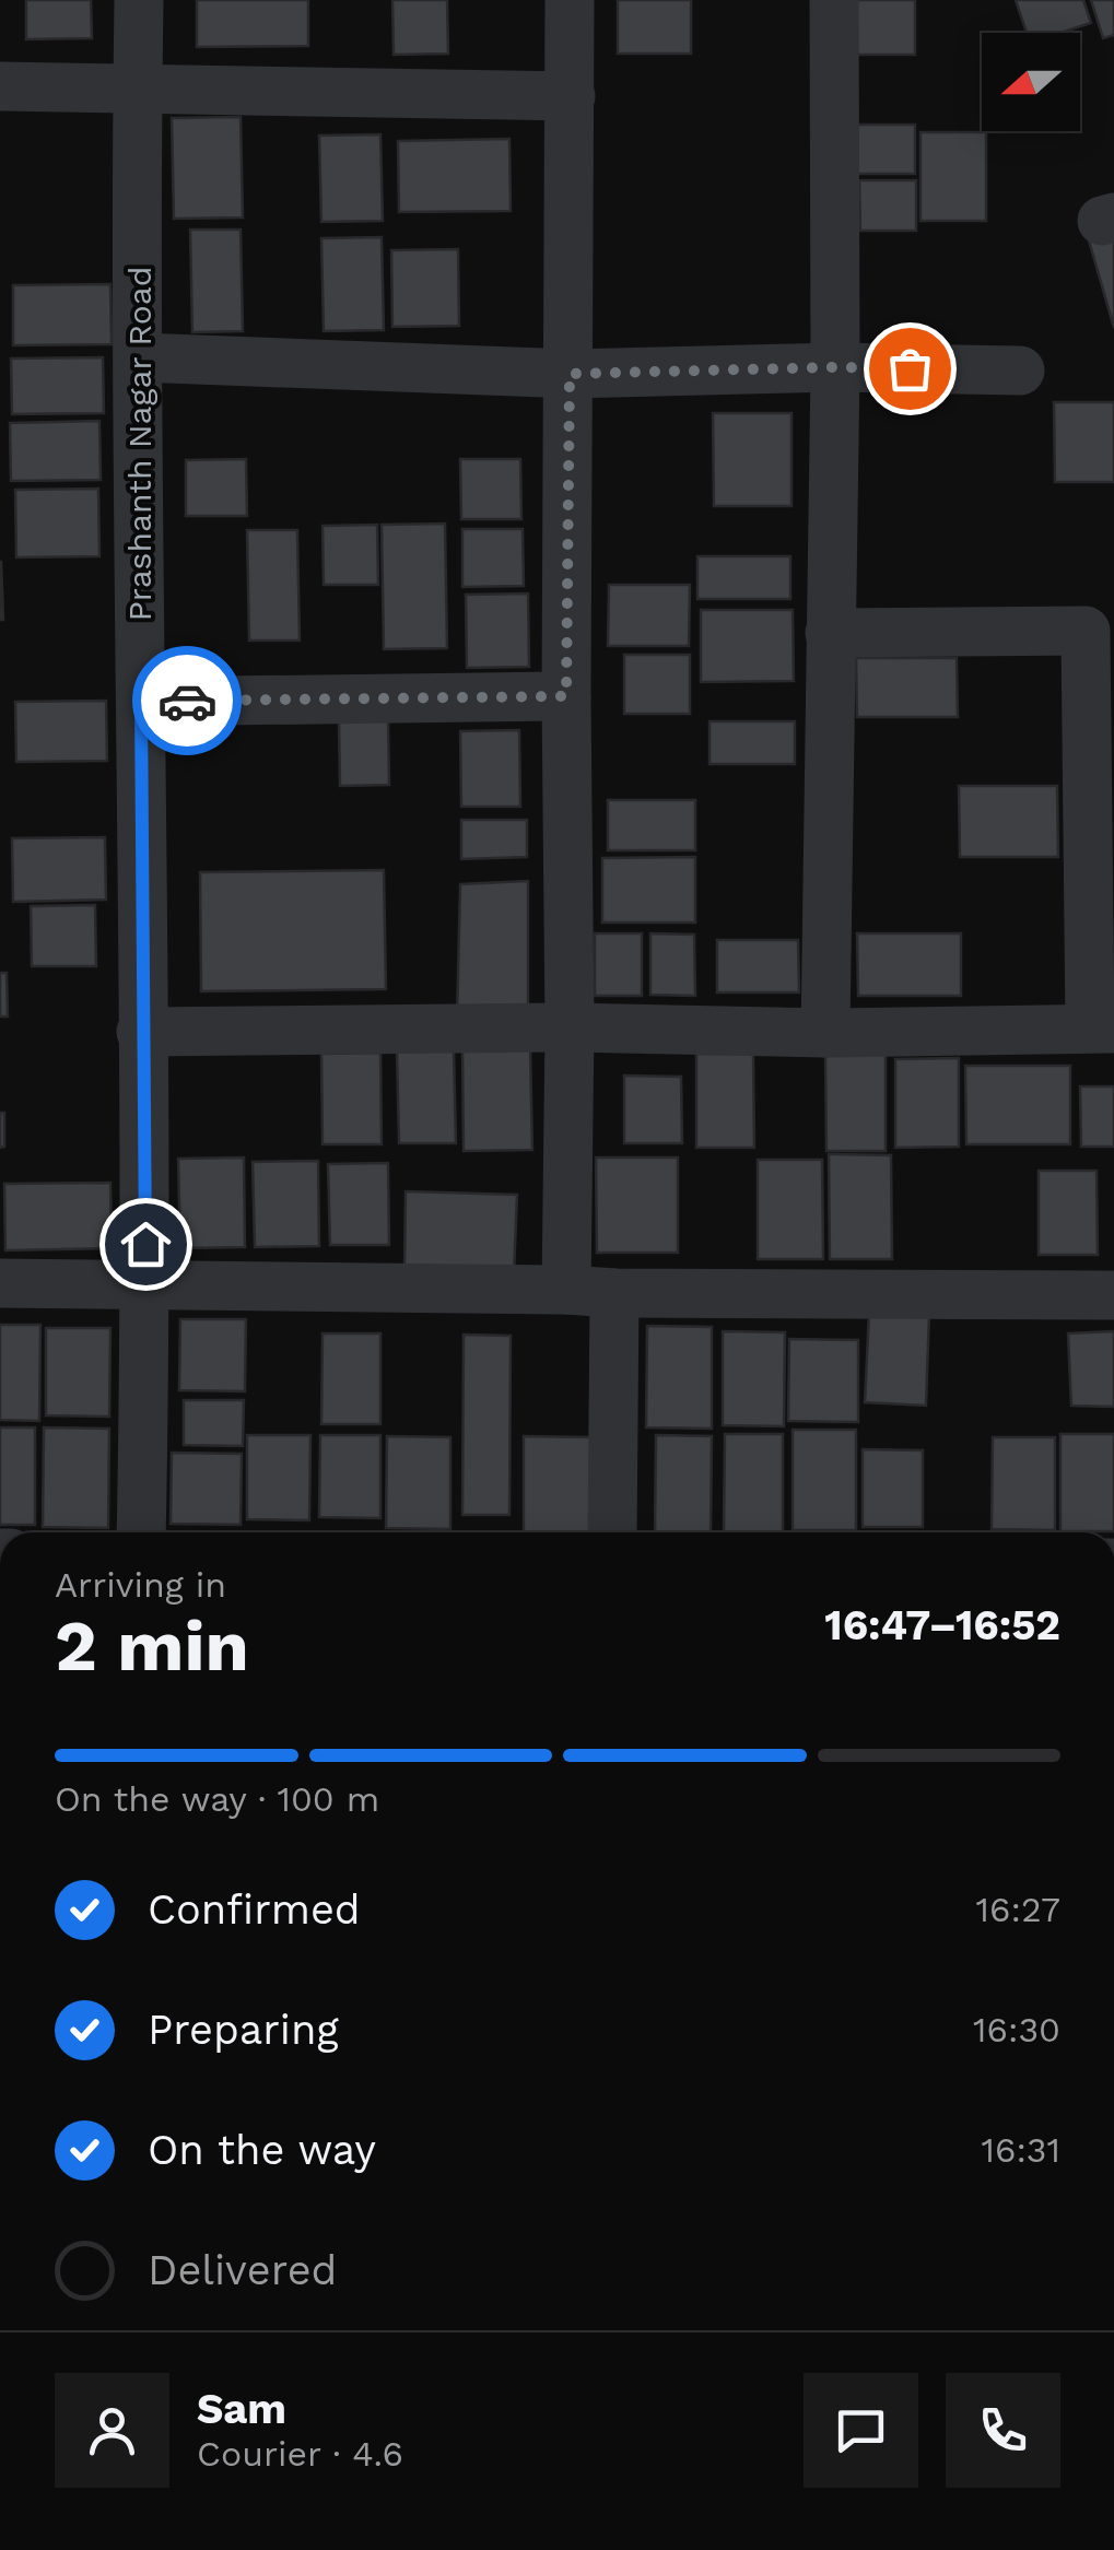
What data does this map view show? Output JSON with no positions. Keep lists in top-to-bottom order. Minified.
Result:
{"streets":{"street":["Prashanth Nagar Road"]},"north":"left","page":{"heading":["2 min","Arriving in","16:47–16:52"],"panel":["Sam","Courier · 4.6"],"bar":"On the way · 100 m","list":[["Confirmed","16:27"],["Preparing","16:30"],["On the way","16:31"],"Delivered"]}}
